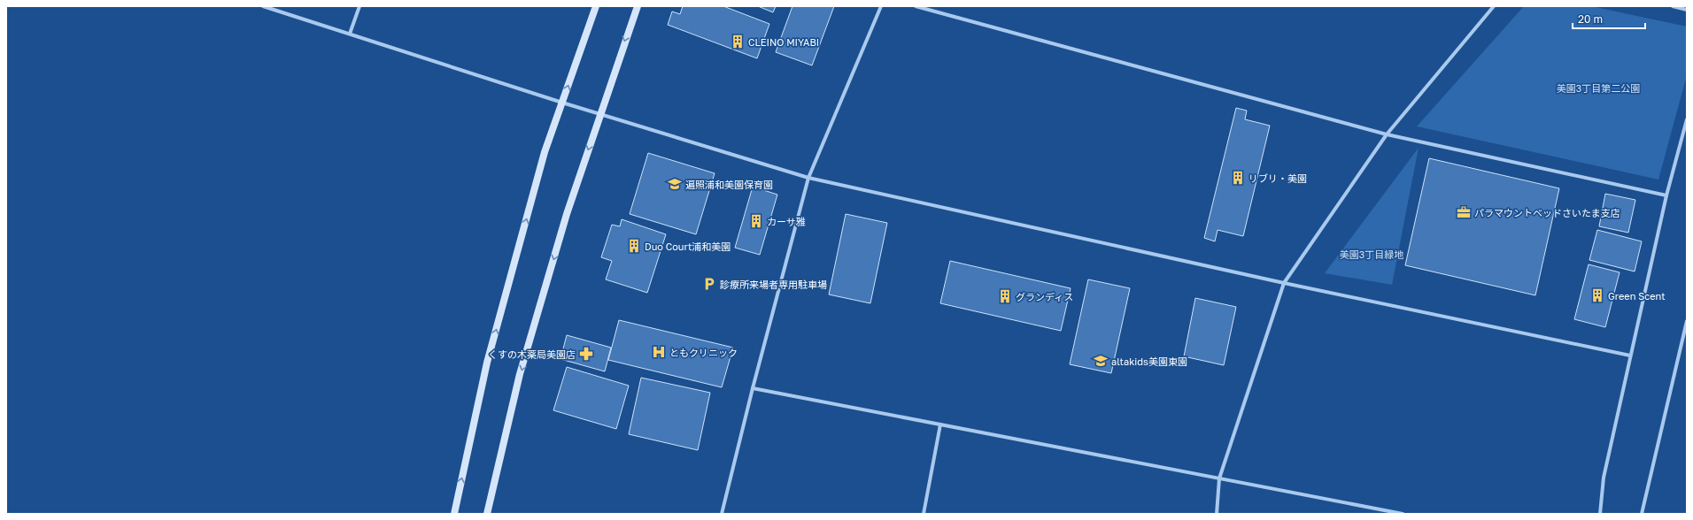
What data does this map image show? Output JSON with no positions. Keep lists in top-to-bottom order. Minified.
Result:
{"parks":["美園3丁目第二公園","美園3丁目緑地"],"places":{"building":["CLEINO MIYABI","リブリ・美園","カーサ雅","Duo Court浦和美園","Green Scent","グランディス"],"school or university":["遍照浦和美園保育園","altakids美園東園"],"office":["パラマウントベッドさいたま支店"],"parking":["診療所来場者専用駐車場"],"hospital":["ともクリニック"],"pharmacy":["くすの木薬局美園店"]},"scale_bar":"20 m"}
